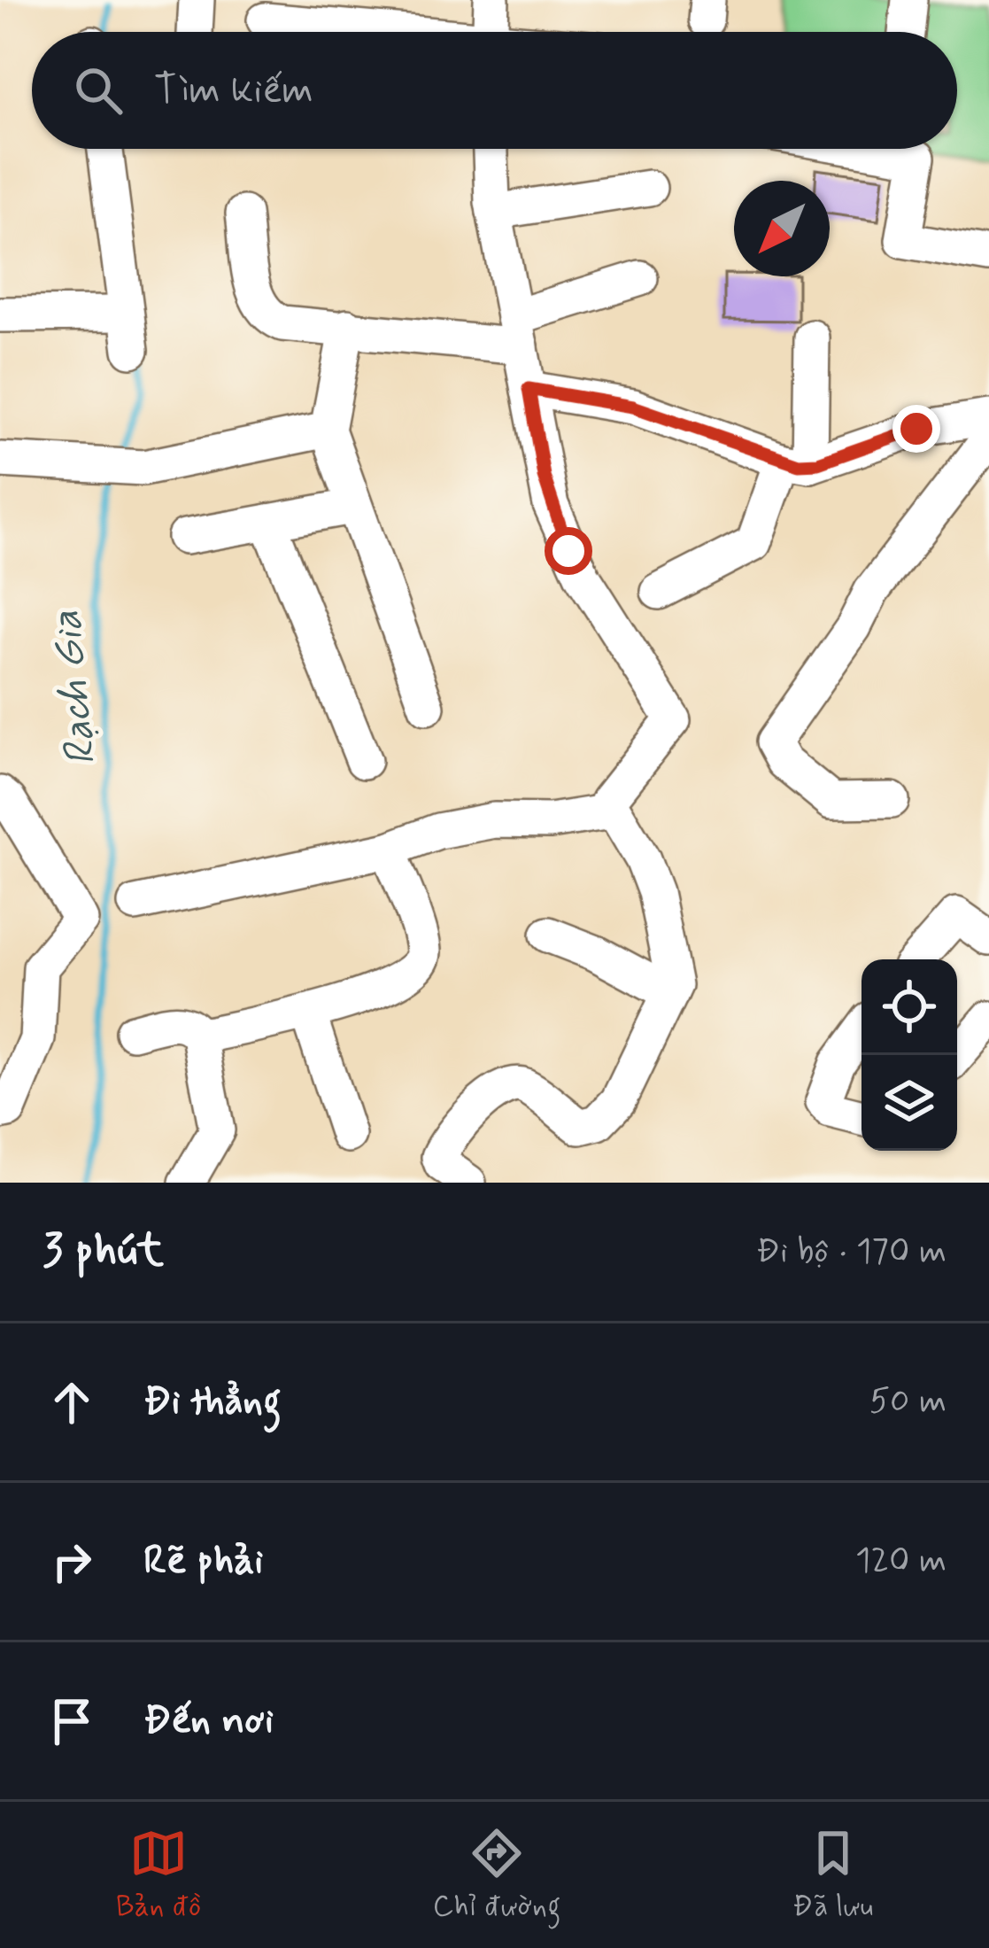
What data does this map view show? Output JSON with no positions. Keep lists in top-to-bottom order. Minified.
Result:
{"water":["Rạch Gia"],"north":"bottom left","page":{"search":"Tìm kiếm","heading":["3 phút","Đi bộ · 170 m"],"list":[["Đi thẳng","50 m"],["Rẽ phải","120 m"],"Đến nơi"],"nav":["Bản đồ","Chỉ đường","Đã lưu"]}}
